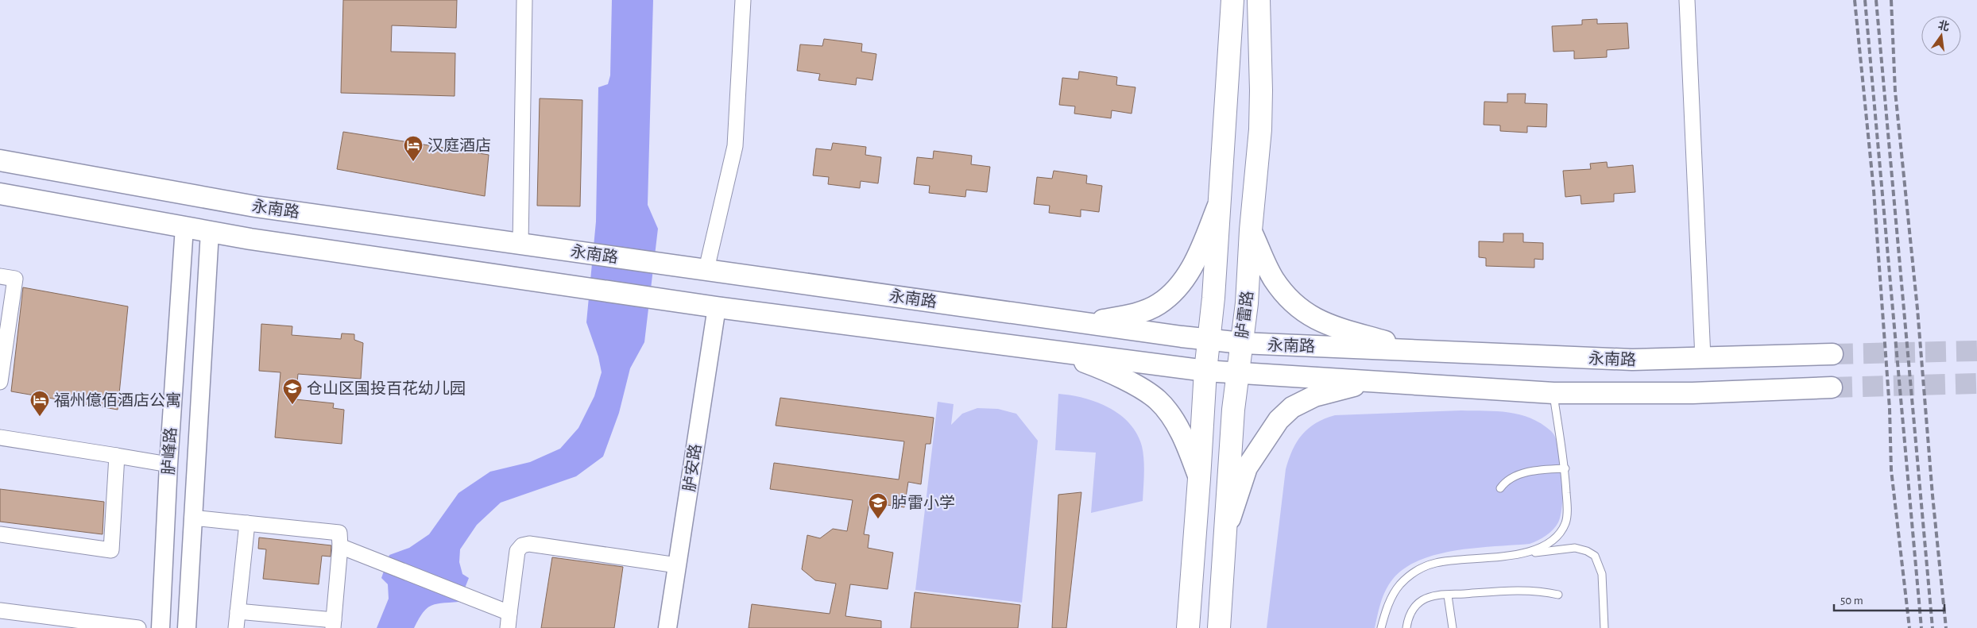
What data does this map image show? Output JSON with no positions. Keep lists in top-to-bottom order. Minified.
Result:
{"streets":{"main road":["永南路","胪雷路"],"street":["胪峰路","胪安路"]},"crossings":[["永南路","胪雷路"]],"places":{"hotel":["汉庭酒店","福州億佰酒店公寓"],"school or university":["仓山区国投百花幼儿园","胪雷小学"]},"scale_bar":"50 m","north":"top"}
